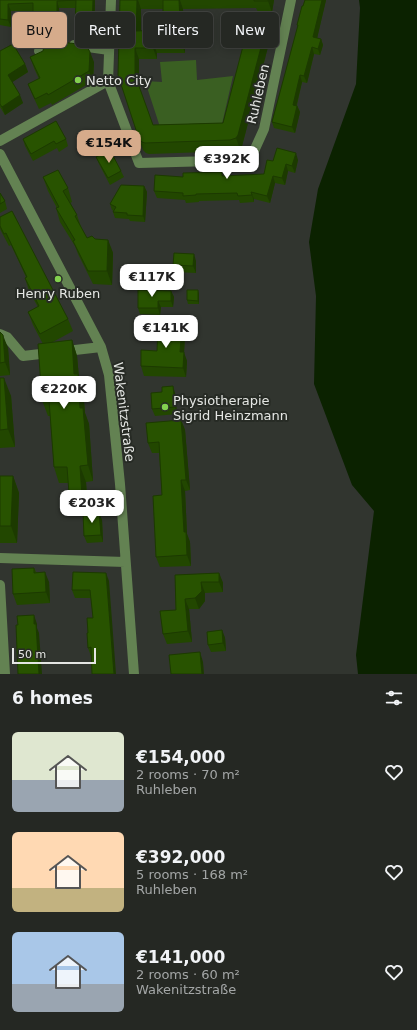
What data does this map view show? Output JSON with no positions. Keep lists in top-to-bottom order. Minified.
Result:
{"streets":{"street":["Ruhleben","Wakenitzstraße"]},"places":["Netto City","Henry Ruben","Physiotherapie Sigrid Heinzmann"],"scale_bar":"50 m","page":{"chip":["Buy","Rent","Filters","New"],"price":["€154K","€392K","€117K","€141K","€220K","€203K"],"scale":"50 m","heading":"6 homes","list":[{"name":"€154,000","note":"2 rooms · 70 m² · Ruhleben"},{"name":"€392,000","note":"5 rooms · 168 m² · Ruhleben"},{"name":"€141,000","note":"2 rooms · 60 m² · Wakenitzstraße"}]}}
